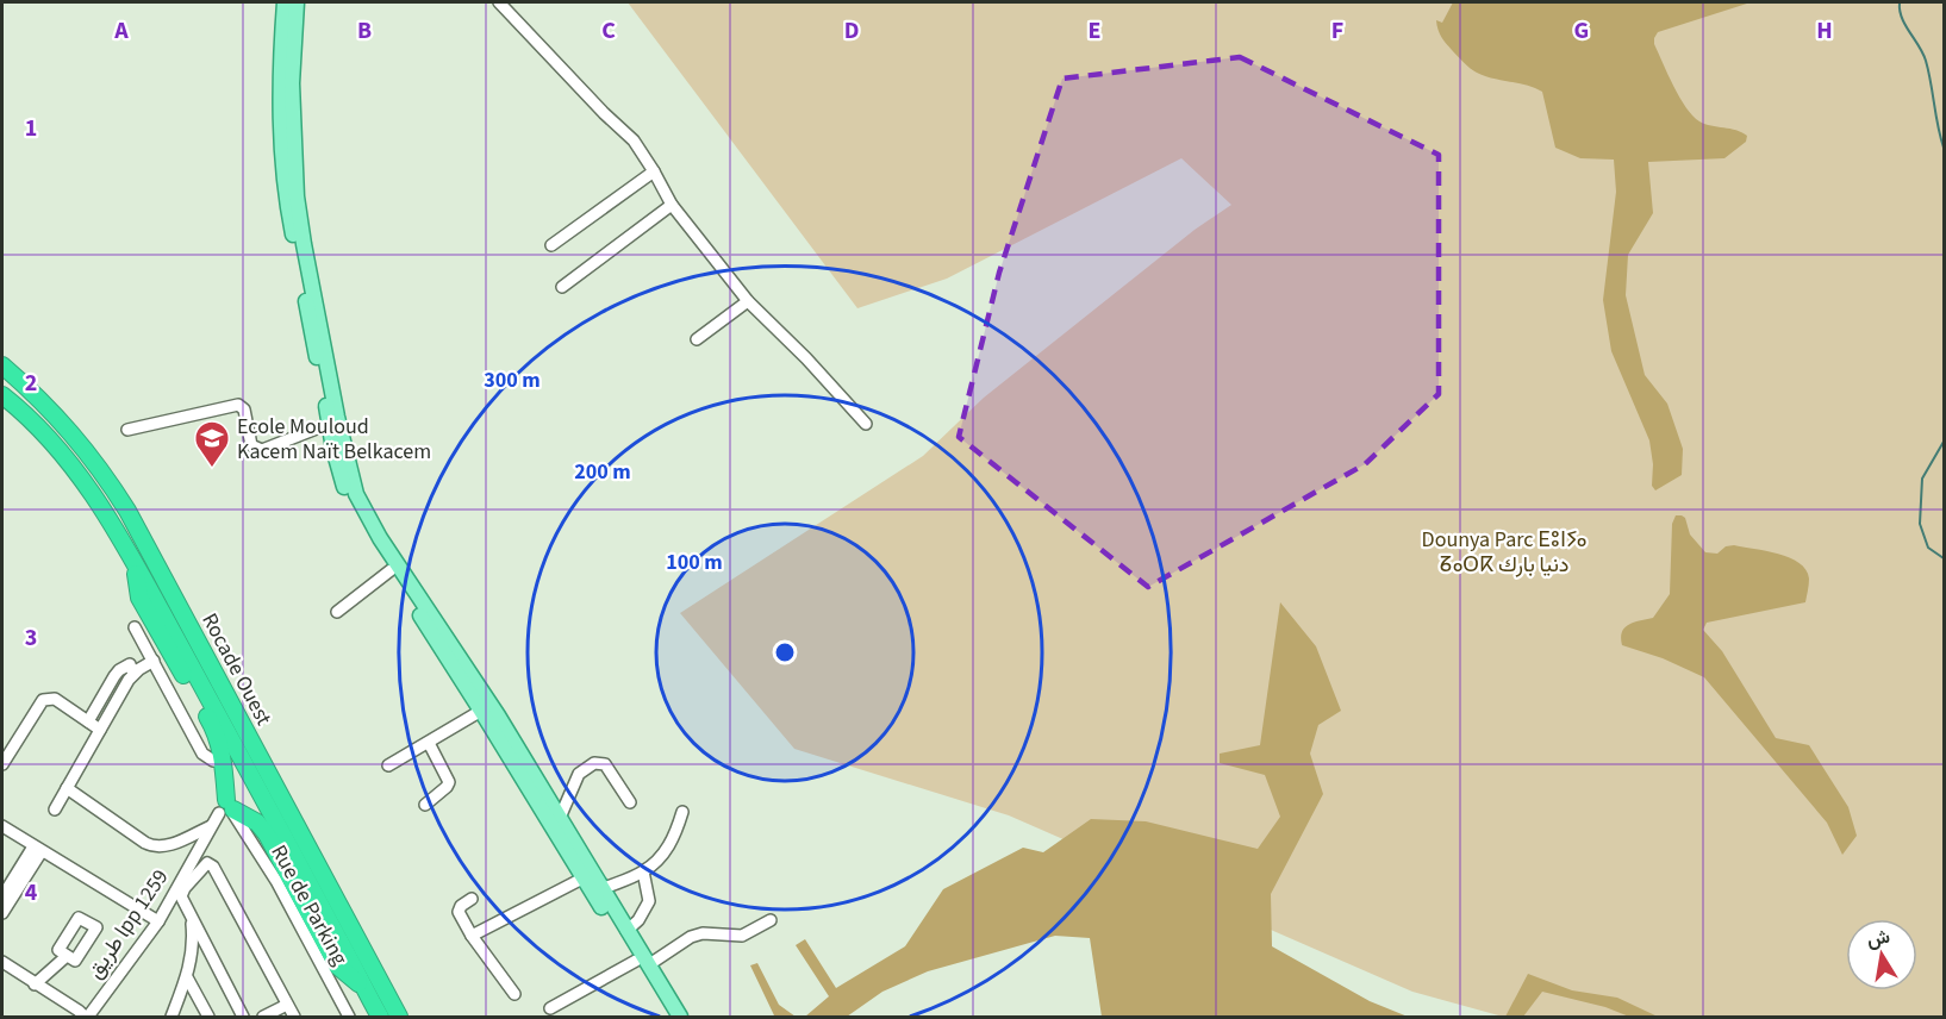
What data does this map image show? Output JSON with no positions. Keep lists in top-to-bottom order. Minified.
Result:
{"streets":{"highway":["Rocade Ouest"],"street":["Rue de Parking","طريق lpp 1259"]},"crossings":[["Rue de Parking","طريق lpp 1259"]],"parks":["Dounya Parc ⴹⵓⵏⵢⴰ ⵒⴰⵔⴽ دنيا بارك"],"places":{"school or university":["Ecole Mouloud Kacem Naït Belkacem"]},"north":"top","grid":{"columns":["A","B","C","D","E","F","G","H"],"rows":["1","2","3","4"]},"rings":["300 m","200 m","100 m"]}
